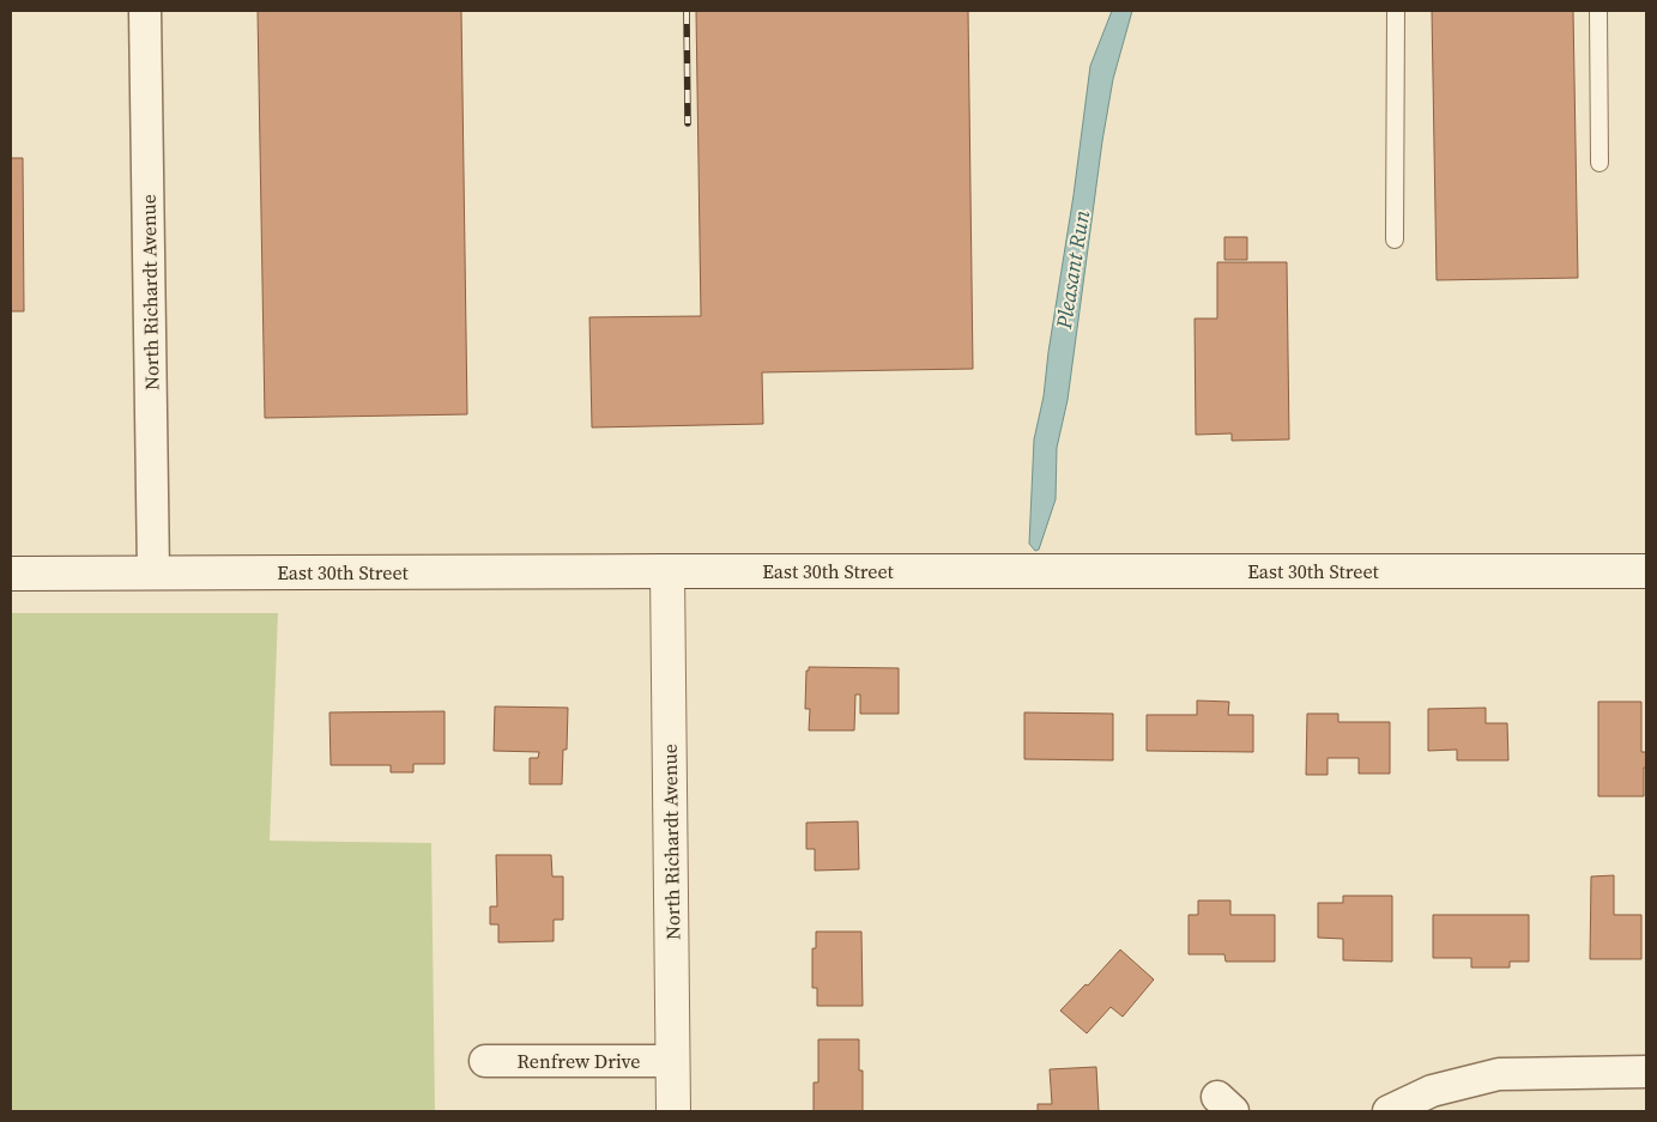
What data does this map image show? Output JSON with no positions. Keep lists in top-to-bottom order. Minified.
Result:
{"streets":{"main road":["North Richardt Avenue","East 30th Street"],"street":["Renfrew Drive"]},"crossings":[["North Richardt Avenue","East 30th Street"],["North Richardt Avenue","Renfrew Drive"]],"water":["Pleasant Run"]}
